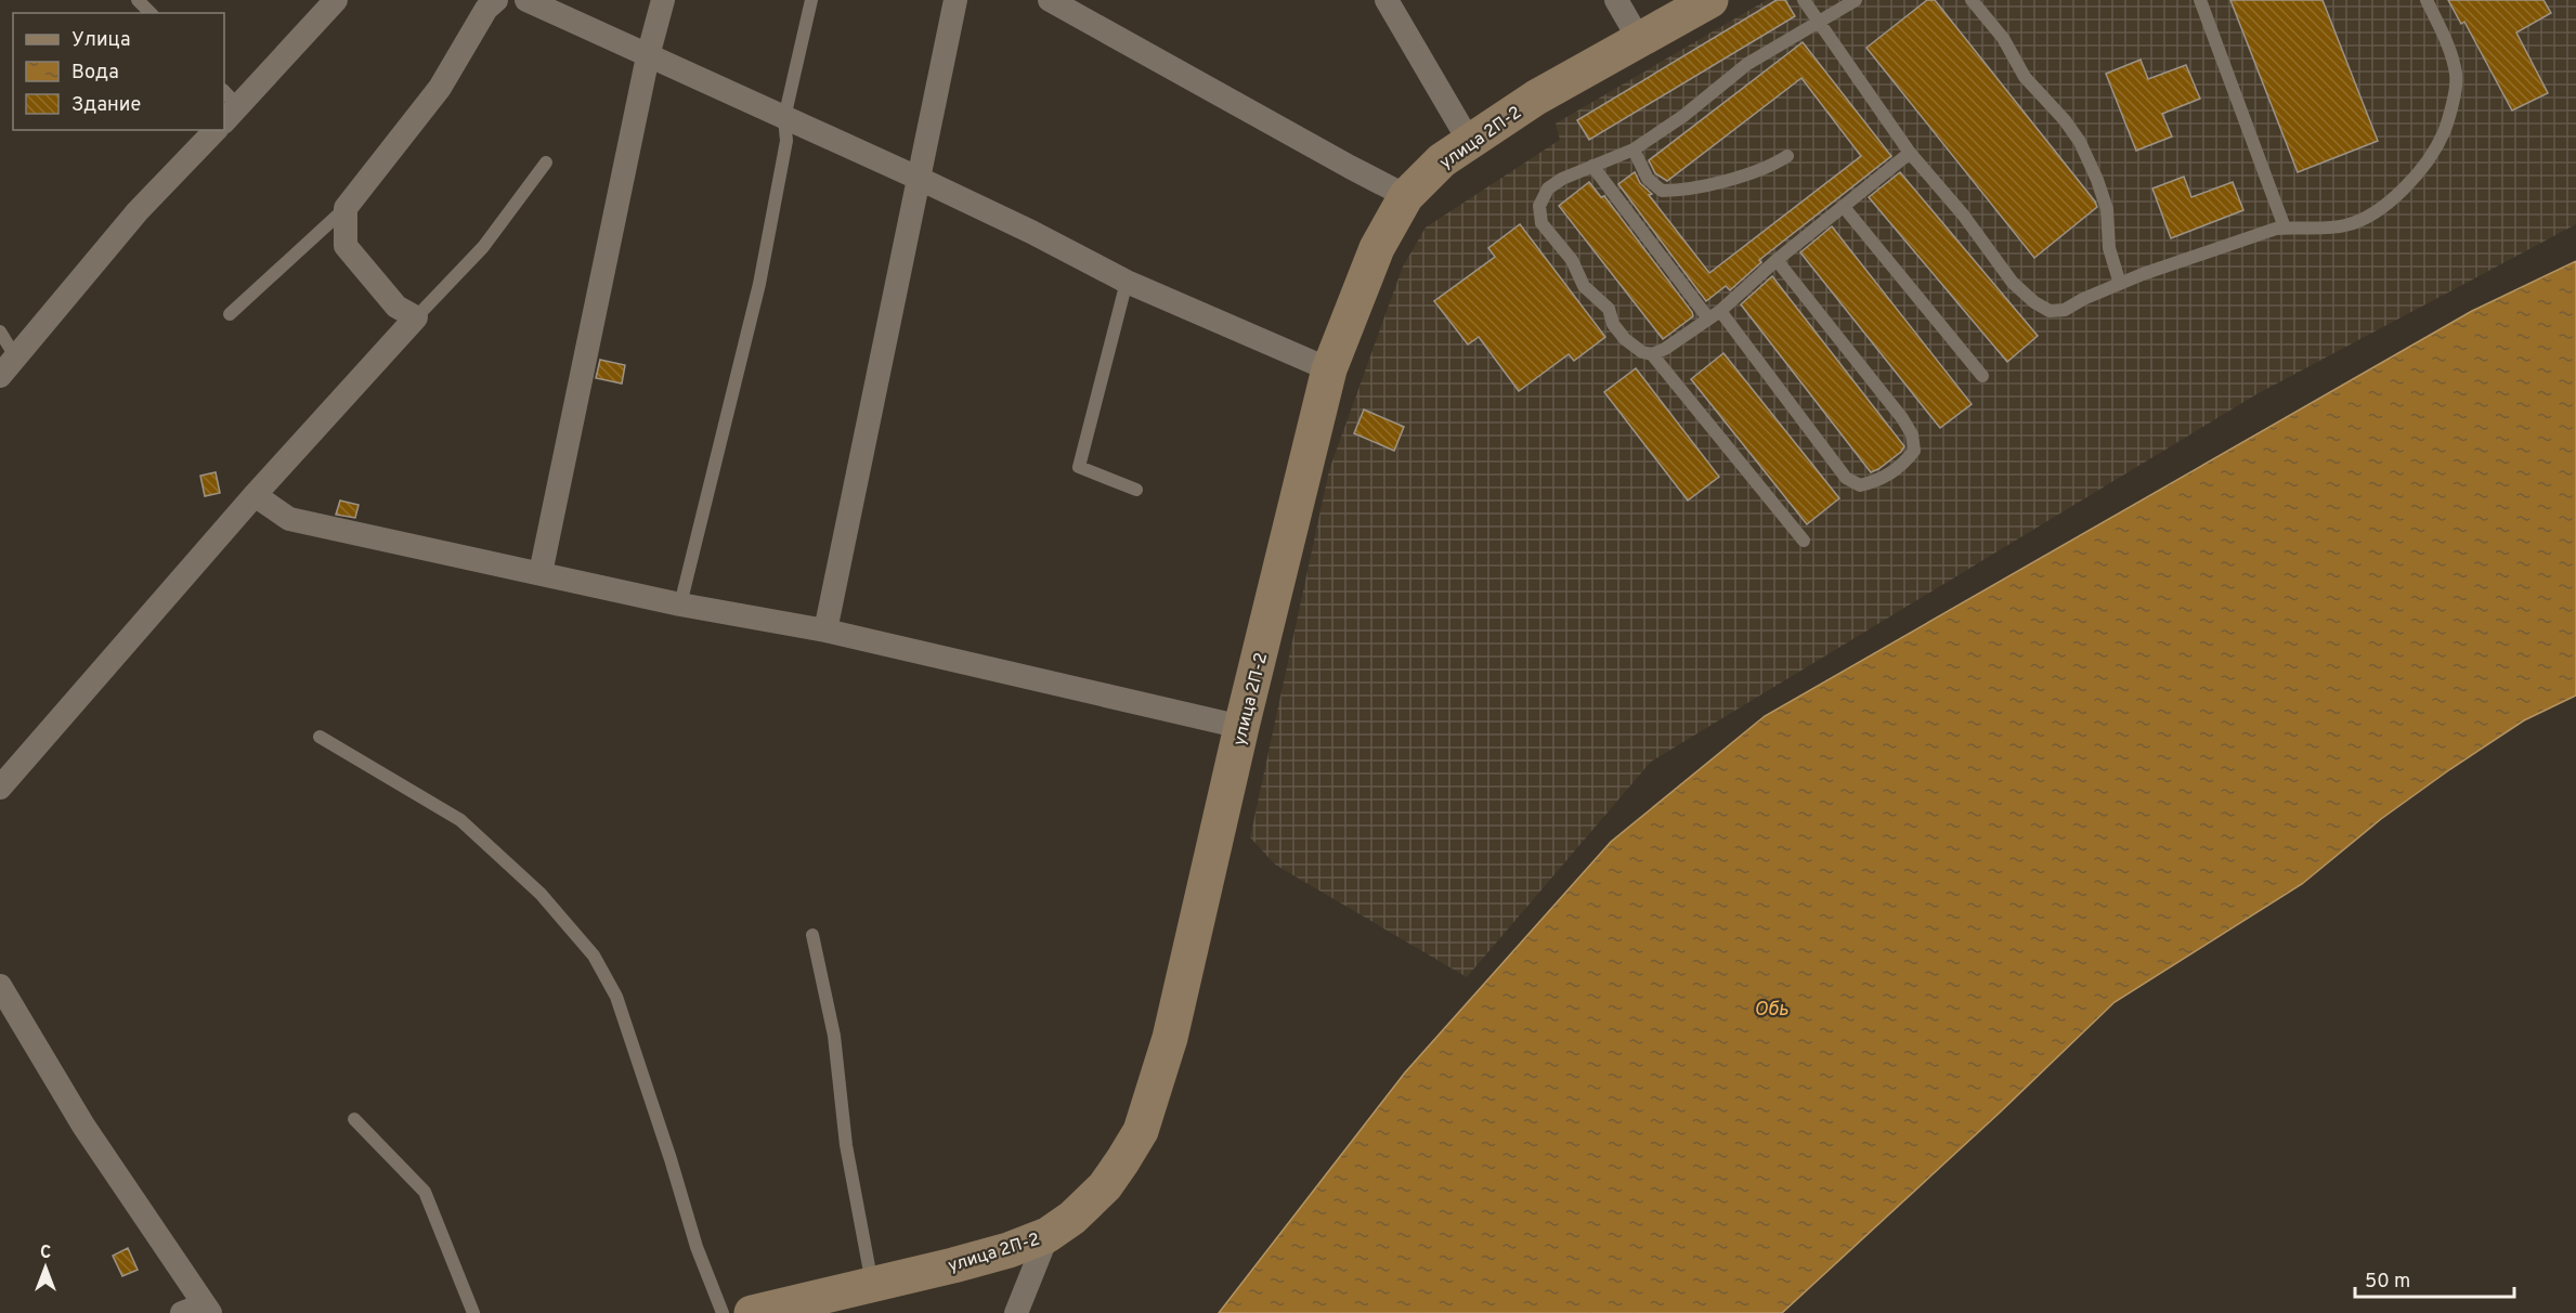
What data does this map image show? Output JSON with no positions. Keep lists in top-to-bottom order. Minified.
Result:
{"streets":{"main road":["улица 2П-2"]},"water":["Обь"],"legend":["Улица","Вода","Здание"],"scale_bar":"50 m","north":"top"}
